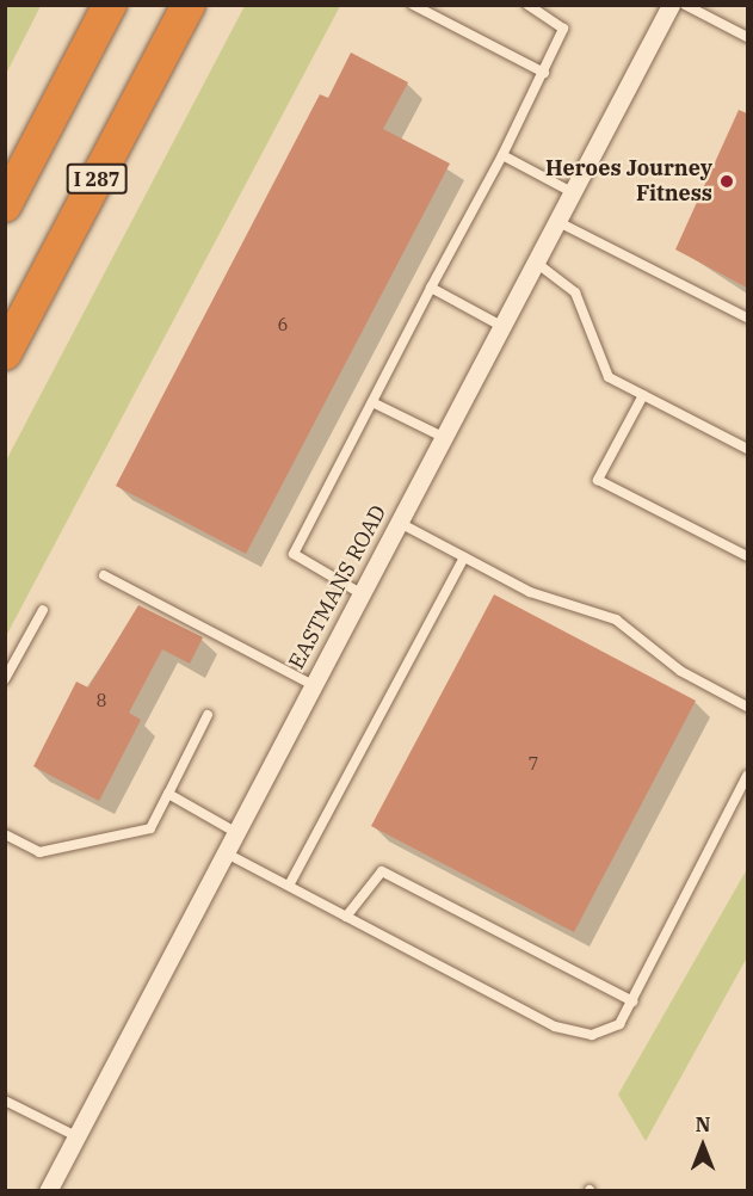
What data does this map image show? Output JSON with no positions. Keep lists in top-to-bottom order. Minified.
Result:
{"streets":{"highway":["I 287"],"street":["EASTMANS ROAD"]},"places":["Heroes Journey Fitness"],"house_numbers":["6","8","7"],"north":"top"}
